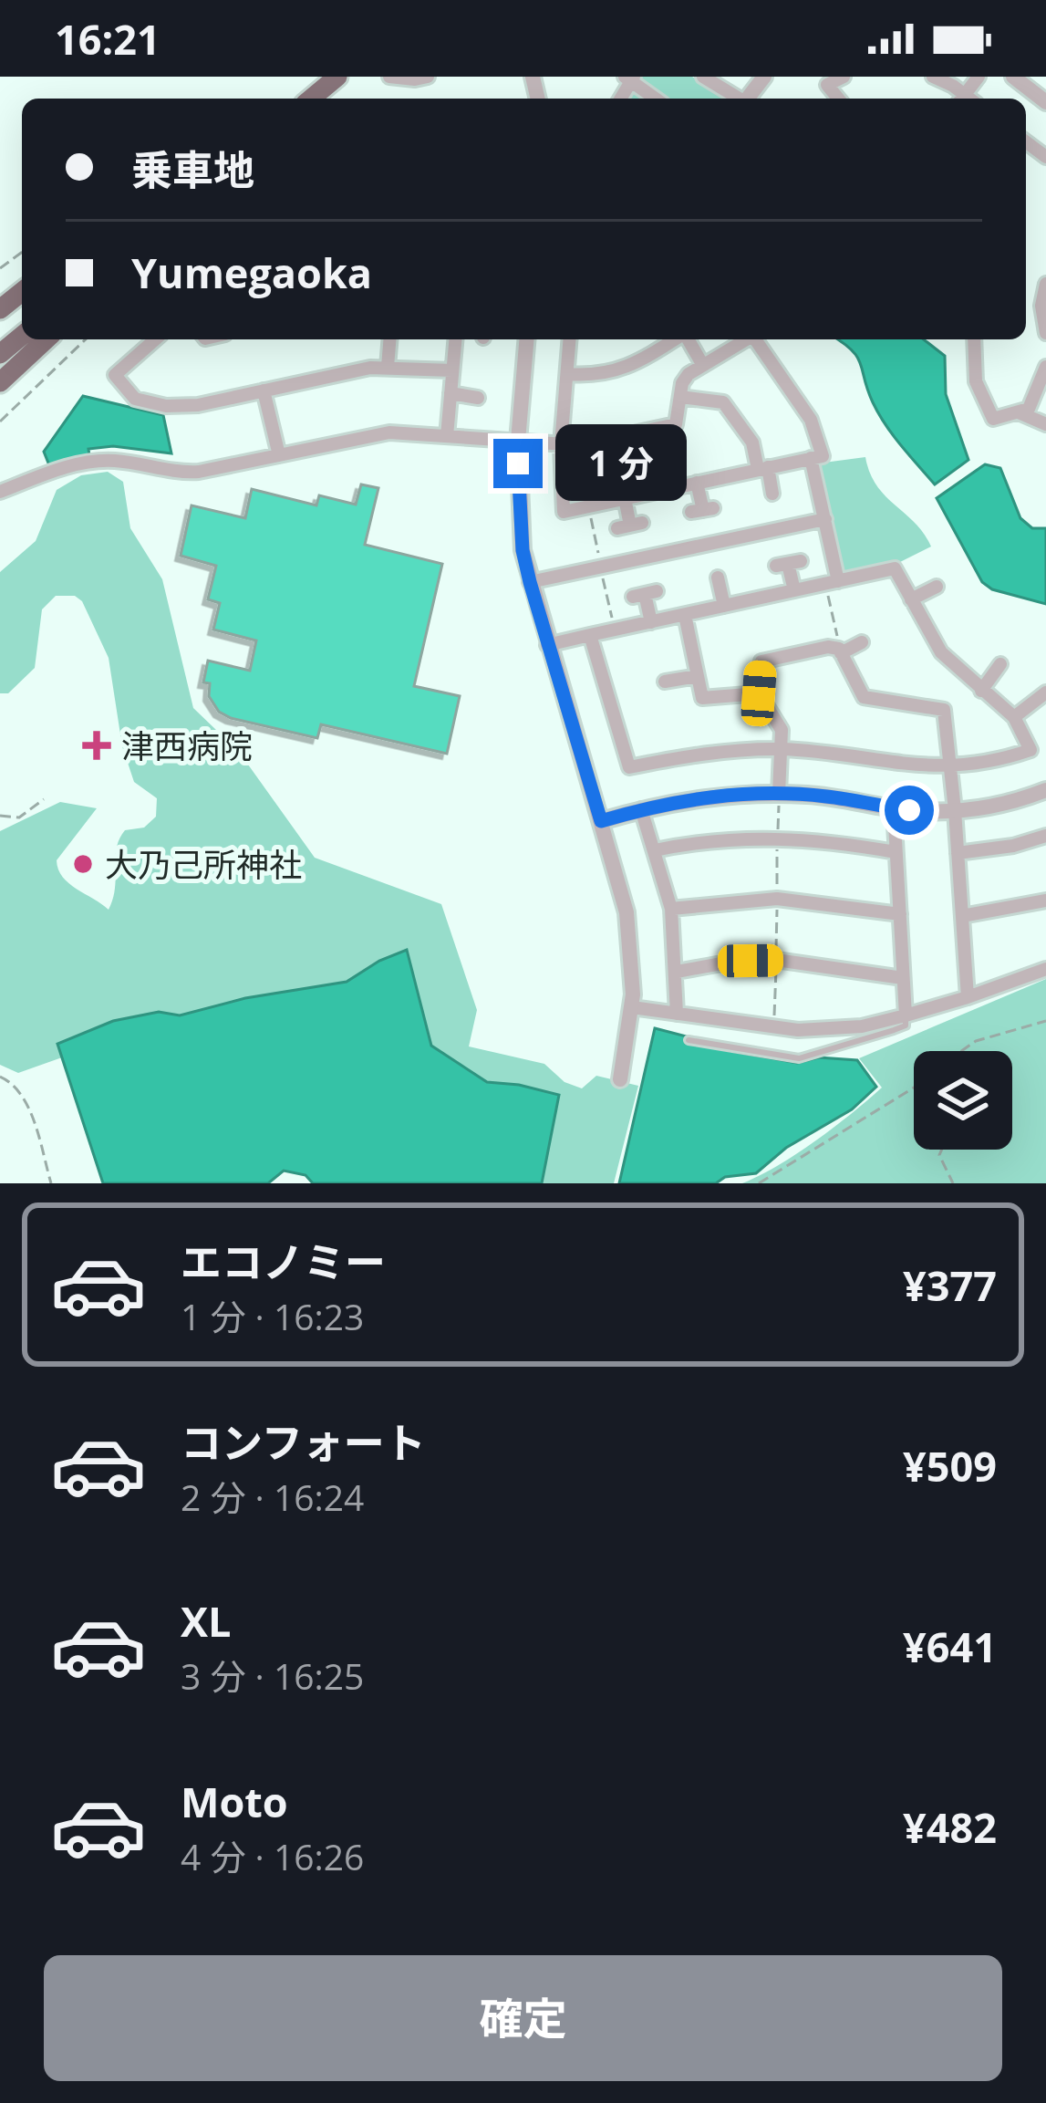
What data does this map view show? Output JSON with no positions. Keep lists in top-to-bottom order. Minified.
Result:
{"places":{"health":["津西病院"],"other":["大乃己所神社"]},"page":{"status":"16:21","banner":["乗車地","Yumegaoka"],"bubble":"1 分","list":[{"name":"エコノミー","note":"1 分 · 16:23","value":"¥377"},{"name":"コンフォート","note":"2 分 · 16:24","value":"¥509"},{"name":"XL","note":"3 分 · 16:25","value":"¥641"},{"name":"Moto","note":"4 分 · 16:26","value":"¥482"}],"buttons":"確定"}}
